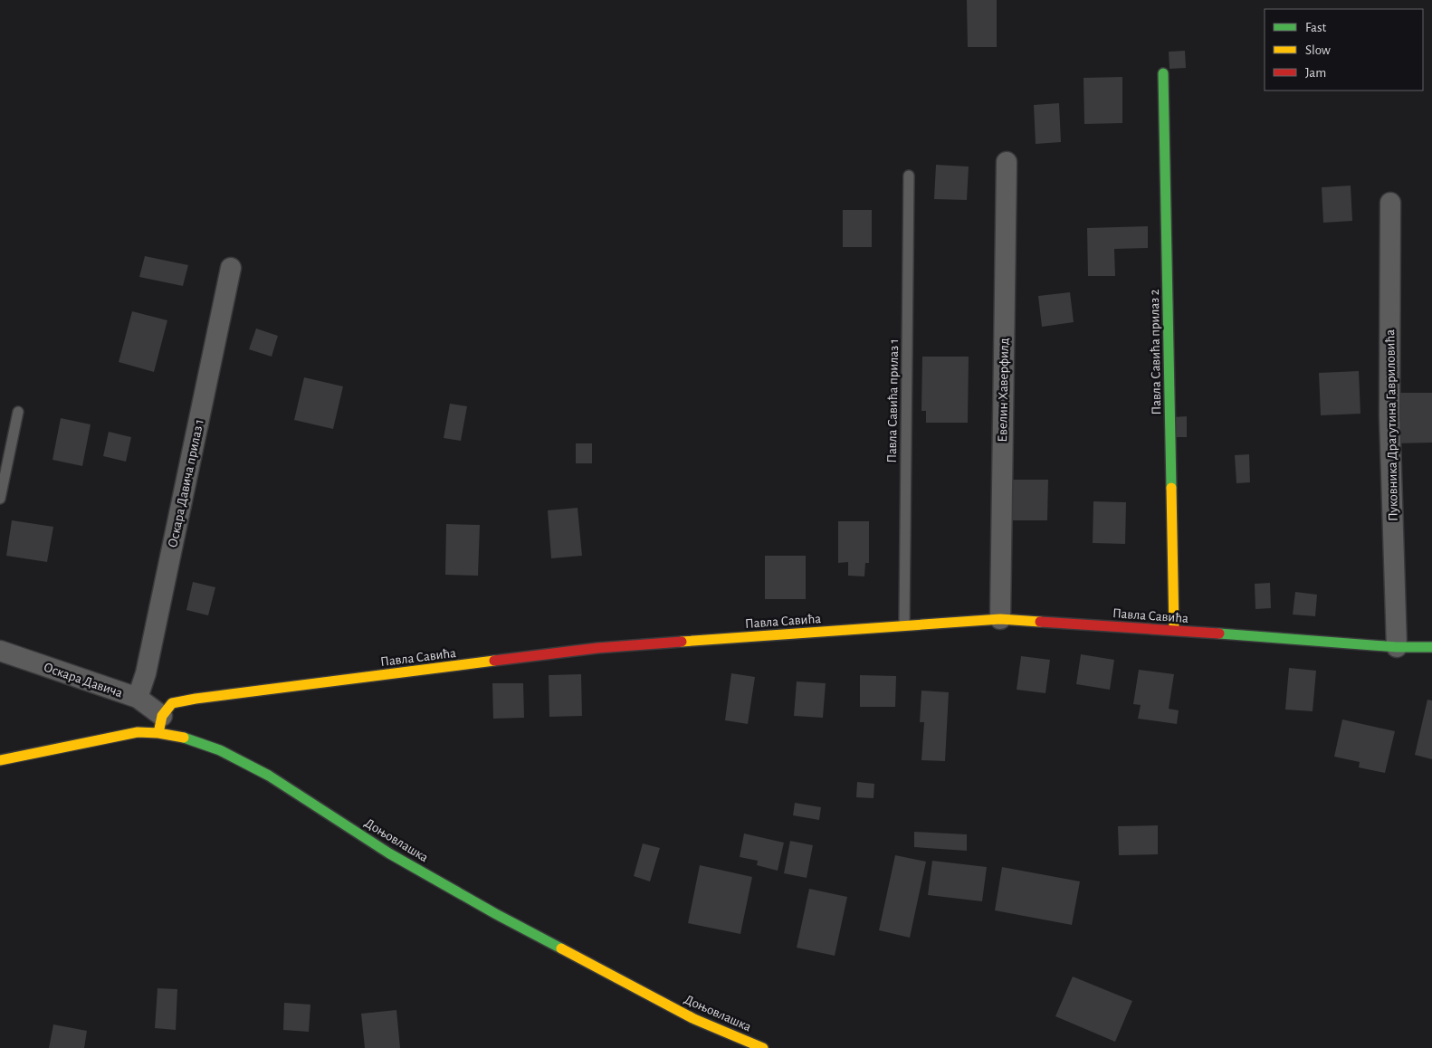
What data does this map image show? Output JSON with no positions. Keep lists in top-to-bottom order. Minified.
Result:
{"streets":{"street":["Павла Савића прилаз 2","Евелин Хаверфилд","Пуковника Драгутина Гавриловића","Оскара Давича прилаз 1","Павла Савића","Оскара Давича","Доњовлашка"],"lane":["Павла Савића прилаз 1"]},"crossings":[["Павла Савића прилаз 2","Павла Савића"],["Евелин Хаверфилд","Павла Савића"],["Павла Савића прилаз 1","Павла Савића"],["Пуковника Драгутина Гавриловића","Павла Савића"],["Оскара Давича прилаз 1","Оскара Давича"],["Павла Савића","Оскара Давича"],["Павла Савића","Доњовлашка"],["Оскара Давича","Доњовлашка"]],"legend":["Fast","Slow","Jam"]}
